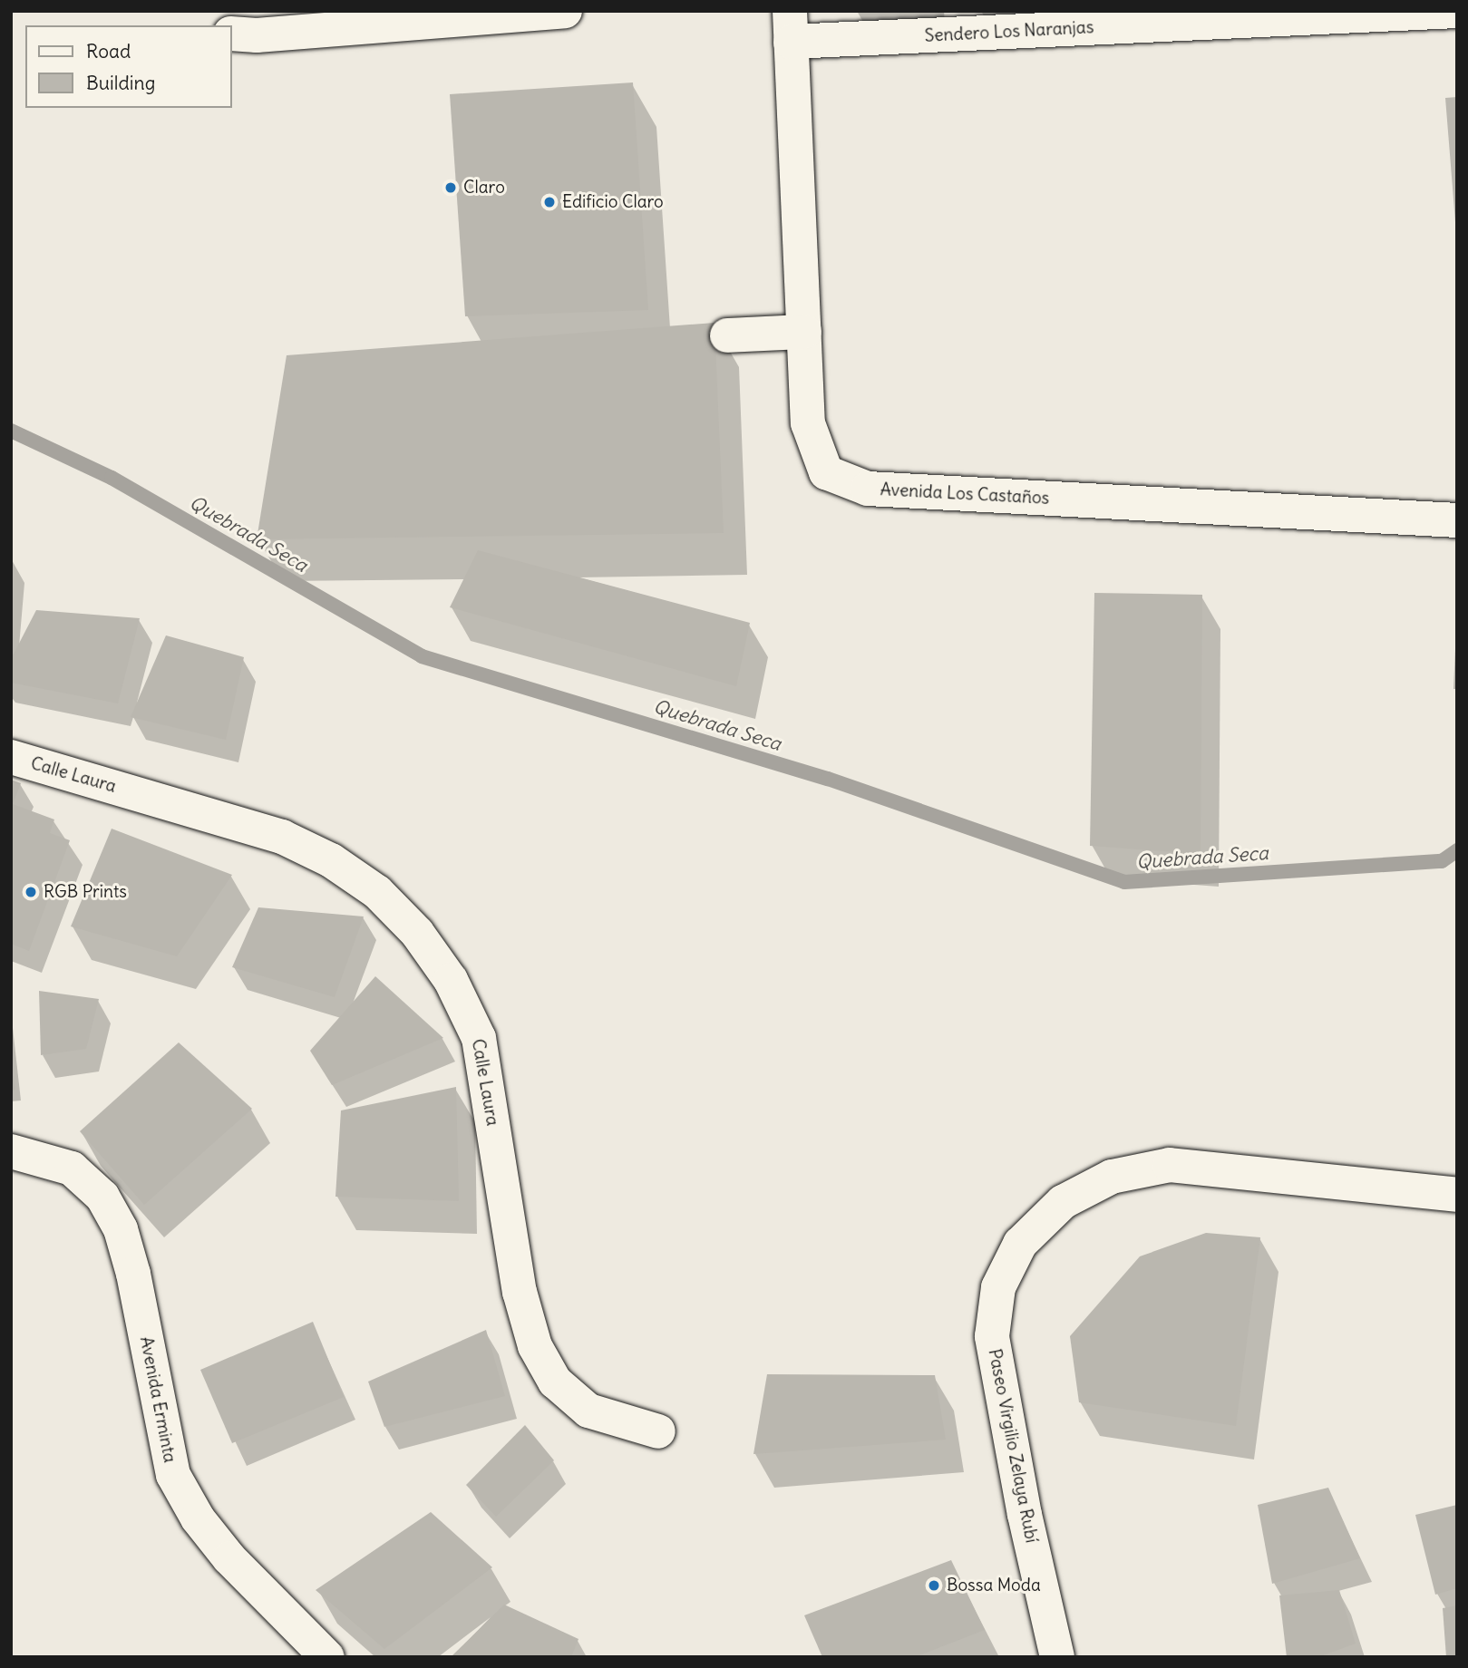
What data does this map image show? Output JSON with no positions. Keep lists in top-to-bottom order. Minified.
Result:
{"streets":{"street":["Sendero Los Naranjas","Avenida Los Castaños","Calle Laura","Avenida Erminta","Paseo Virgilio Zelaya Rubí"]},"crossings":[["Sendero Los Naranjas","Avenida Los Castaños"]],"water":["Quebrada Seca"],"places":["Claro","Edificio Claro","RGB Prints","Bossa Moda"],"legend":["Road","Building"]}
